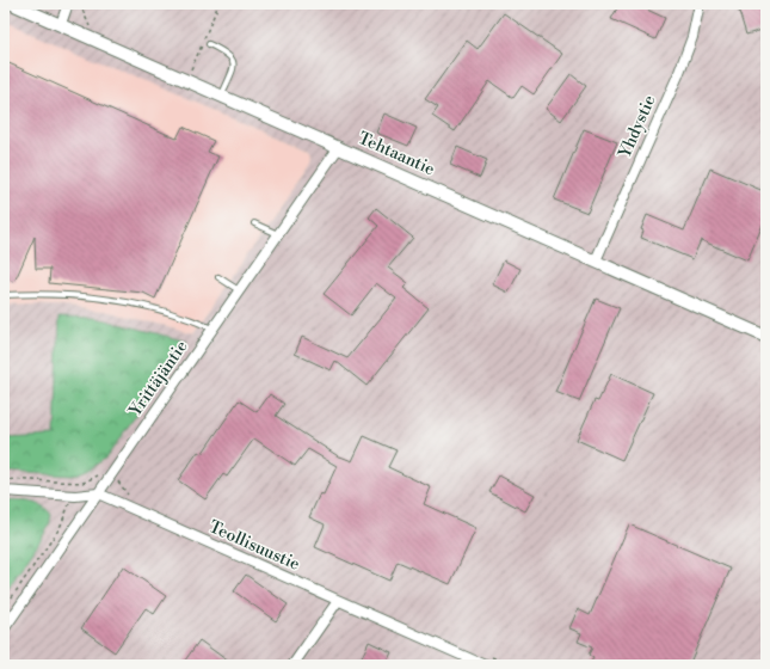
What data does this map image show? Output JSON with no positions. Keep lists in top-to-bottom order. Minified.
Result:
{"streets":{"street":["Yhdystie","Tehtaantie","Yrittäjäntie","Teollisuustie"]},"crossings":[["Yhdystie","Tehtaantie"],["Tehtaantie","Yrittäjäntie"],["Yrittäjäntie","Teollisuustie"]]}
